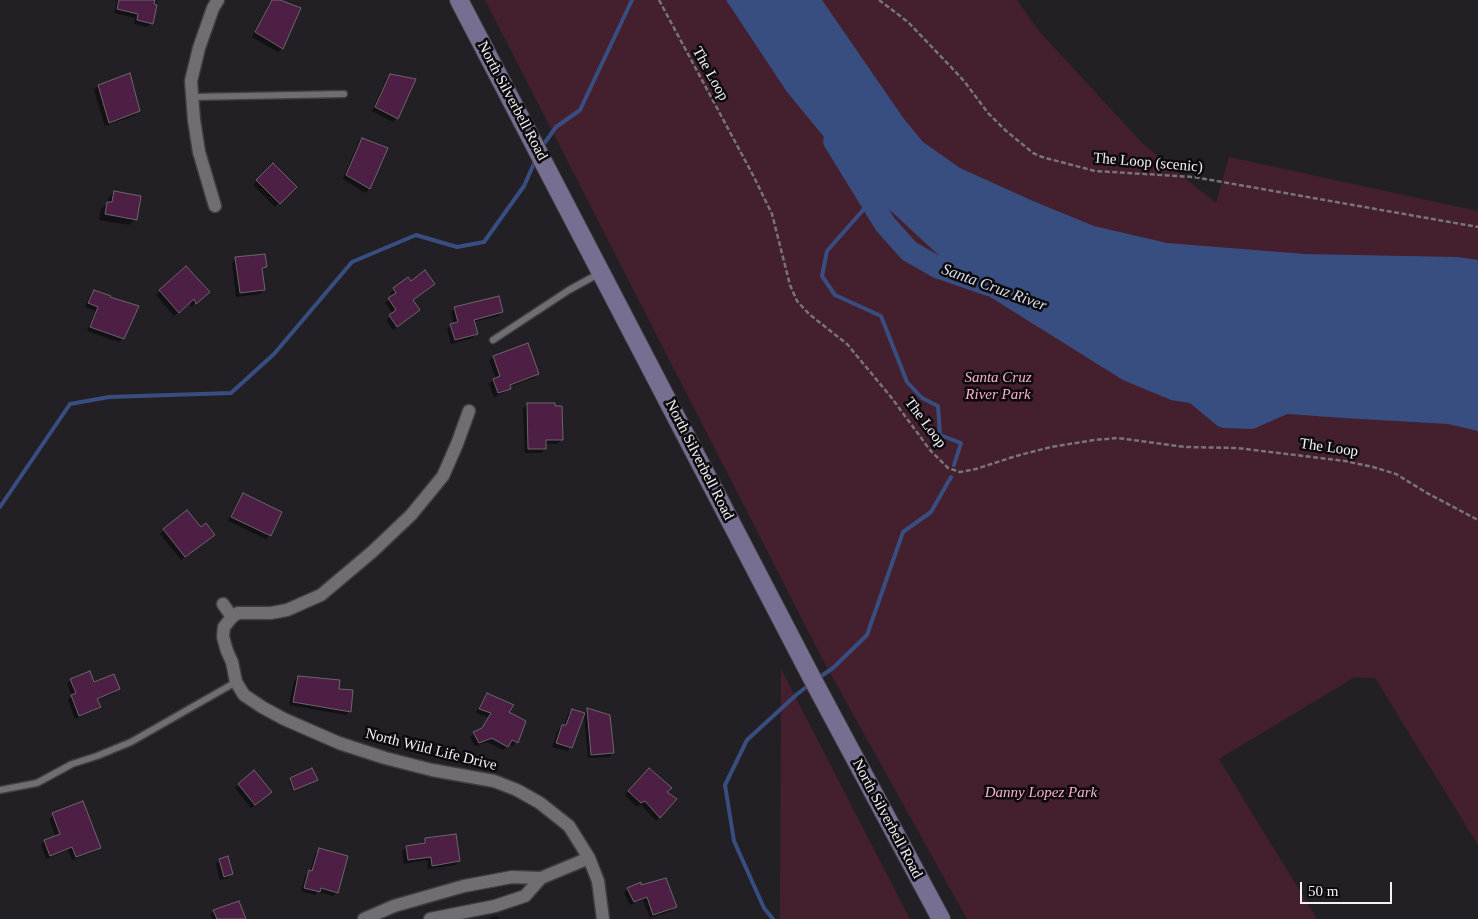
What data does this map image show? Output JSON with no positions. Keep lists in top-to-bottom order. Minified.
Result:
{"streets":{"main road":["North Silverbell Road"],"street":["North Wild Life Drive"],"path":["The Loop","The Loop (scenic)"]},"water":["Santa Cruz River"],"parks":["Santa Cruz River Park","Danny Lopez Park"],"scale_bar":"50 m"}
